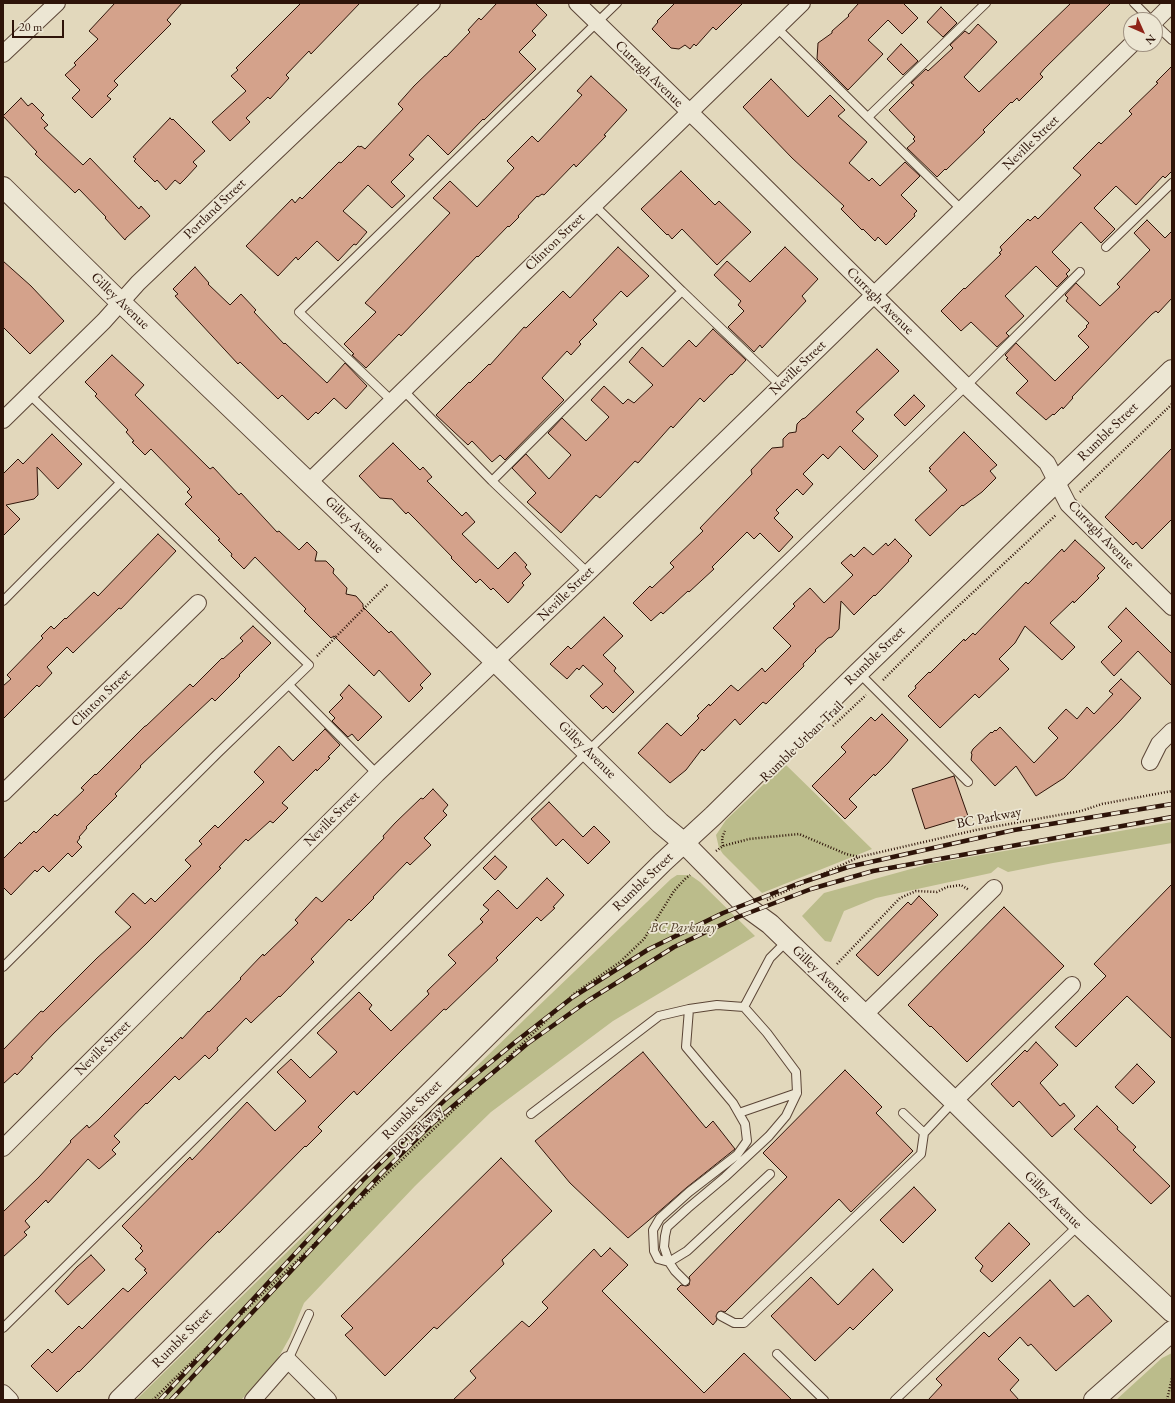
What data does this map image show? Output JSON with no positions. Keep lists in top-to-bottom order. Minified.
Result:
{"streets":{"street":["Curragh Avenue","Neville Street","Portland Street","Clinton Street","Gilley Avenue","Rumble Street"],"path":["Rumble Urban Trail","BC Parkway"]},"crossings":[["Curragh Avenue","Neville Street"],["Curragh Avenue","Clinton Street"],["Curragh Avenue","Rumble Street"],["Neville Street","Gilley Avenue"],["Portland Street","Gilley Avenue"],["Clinton Street","Gilley Avenue"],["Gilley Avenue","Rumble Street"]],"parks":["BC Parkway"],"scale_bar":"20 m","north":"bottom right"}
